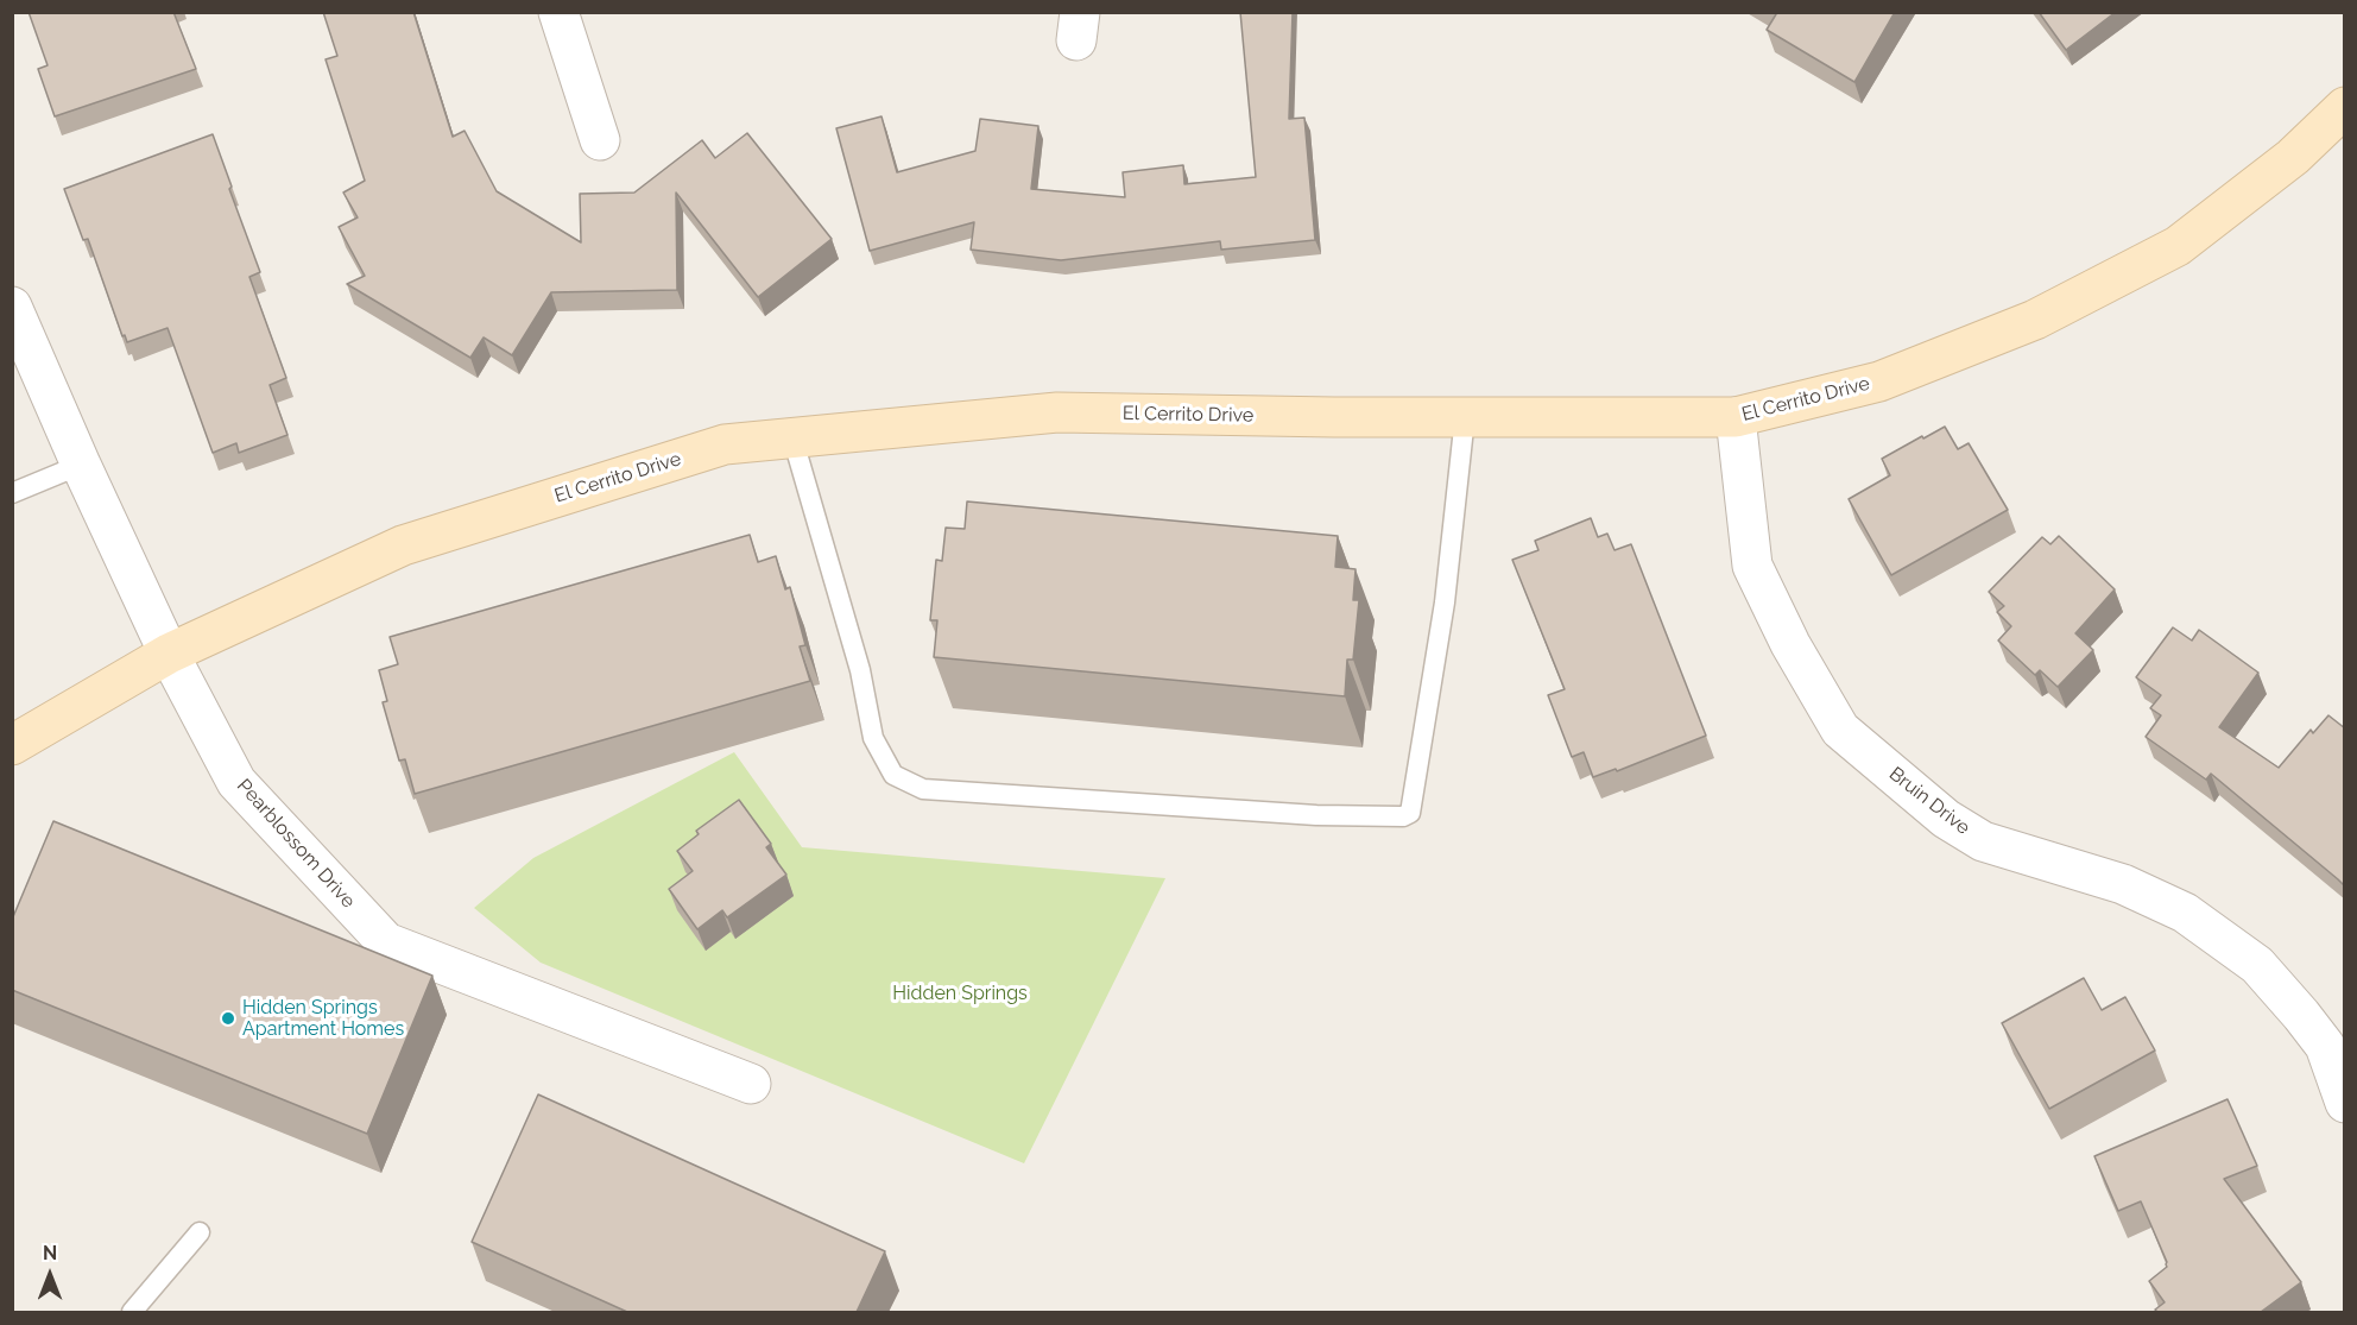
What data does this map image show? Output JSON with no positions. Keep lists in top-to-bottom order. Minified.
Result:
{"streets":{"street":["El Cerrito Drive","Bruin Drive","Pearblossom Drive"]},"crossings":[["El Cerrito Drive","Bruin Drive"],["El Cerrito Drive","Pearblossom Drive"]],"parks":["Hidden Springs"],"places":["Hidden Springs Apartment Homes"],"north":"top"}
